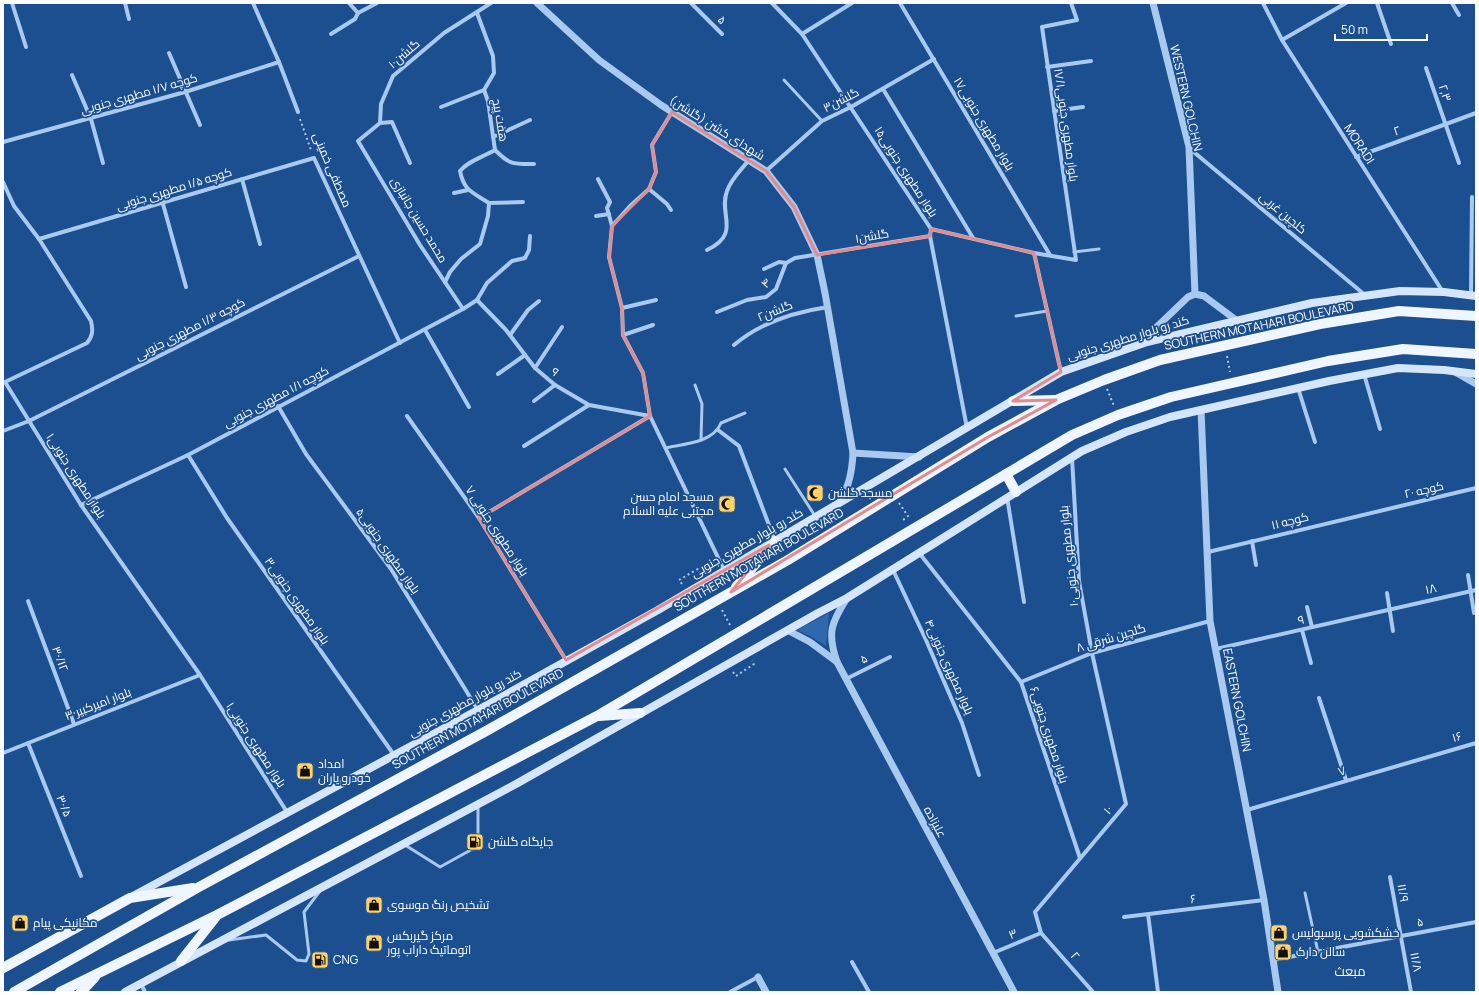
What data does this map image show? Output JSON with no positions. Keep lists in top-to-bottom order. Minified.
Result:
{"streets":{"main road":["ُSOUTHERN MOTAHARI BOULEVARD","کند رو بلوار مطهری جنوبی"],"street":["۵","گلشن۱۰","۲٫۳","کوچه ۱/۷ مطهری جنوبی","WESTERN GOLCHIN","گلشن۳","هفت پیچ","بلوار مطهری جنوبی۱۷","بلوار مطهری جنوبی۱۷/۱","شهدای کشن (گلشن)","۲","MORADI","مصطفی خمینی","بلوار مطهری جنوبی۱۵","کوچه ۱/۵ مطهری جنوبی","کلچین غربی","محمد حسین جانبازی","گلشن۱","۴","گلشن۲","کوچه ۱/۳ مطهری جنوبی","۹","کوچه ۱/۱ مطهری جنوبی","۱بلوار مطهری جنوبی","کوچه ۲۰","کوچه ۱۱","۷ بلوار مطهری جنوبی","۵بلوار مطهری جنوبی","بلوار مطهری جنوبی۱۰","۱۸","بلوار مطهری جنوبی۳","۸ گلچین شرقی","۳۰/۱۲","بلوار مطهری جنوبی۴","EASTERN GOLCHIN","بلوار امیرکبیر۳۰","بلوار مطهری جنوبی۶","۱۶","۷","۳۰/۵","۱۰","علیزاده","۱۱/۹","۶","۳","۱۱/۸"]},"crossings":[["۵","EASTERN GOLCHIN"],["۵","علیزاده"],["۵","۱۱/۹"],["۵","۱۱/۸"],["گلشن۱۰","هفت پیچ"],["گلشن۱۰","محمد حسین جانبازی"],["۲٫۳","۲"],["WESTERN GOLCHIN","کلچین غربی"],["گلشن۳","بلوار مطهری جنوبی۱۷"],["گلشن۳","شهدای کشن (گلشن)"],["گلشن۳","بلوار مطهری جنوبی۱۵"],["بلوار مطهری جنوبی۱۷","بلوار مطهری جنوبی۱۷/۱"],["شهدای کشن (گلشن)","گلشن۱"],["شهدای کشن (گلشن)","گلشن۲"],["شهدای کشن (گلشن)","کند رو بلوار مطهری جنوبی"],["۲","MORADI"],["۲","۱۰"],["۲","۳"],["MORADI","کند رو بلوار مطهری جنوبی"],["مصطفی خمینی","کوچه ۱/۵ مطهری جنوبی"],["مصطفی خمینی","کوچه ۱/۳ مطهری جنوبی"],["مصطفی خمینی","کوچه ۱/۱ مطهری جنوبی"],["بلوار مطهری جنوبی۱۵","گلشن۱"],["بلوار مطهری جنوبی۱۵","کند رو بلوار مطهری جنوبی"],["کوچه ۱/۵ مطهری جنوبی","۱بلوار مطهری جنوبی"],["کلچین غربی","کند رو بلوار مطهری جنوبی"],["محمد حسین جانبازی","کوچه ۱/۱ مطهری جنوبی"],["کوچه ۱/۳ مطهری جنوبی","۱بلوار مطهری جنوبی"],["کند رو بلوار مطهری جنوبی","۱بلوار مطهری جنوبی"],["کند رو بلوار مطهری جنوبی","۷ بلوار مطهری جنوبی"],["کند رو بلوار مطهری جنوبی","۵بلوار مطهری جنوبی"],["کند رو بلوار مطهری جنوبی","بلوار مطهری جنوبی۳"],["۹","کوچه ۱/۱ مطهری جنوبی"],["۹","۱۸"],["۹","EASTERN GOLCHIN"],["کوچه ۱/۱ مطهری جنوبی","۱بلوار مطهری جنوبی"],["کوچه ۱/۱ مطهری جنوبی","۵بلوار مطهری جنوبی"],["کوچه ۱/۱ مطهری جنوبی","بلوار مطهری جنوبی۳"],["۱بلوار مطهری جنوبی","بلوار امیرکبیر۳۰"],["کوچه ۲۰","کوچه ۱۱"],["کوچه ۱۱","EASTERN GOLCHIN"],["بلوار مطهری جنوبی۱۰","۸ گلچین شرقی"],["بلوار مطهری جنوبی۱۰","۱۰"],["۸ گلچین شرقی","EASTERN GOLCHIN"],["۸ گلچین شرقی","بلوار مطهری جنوبی۶"],["۸ گلچین شرقی","۱۰"],["۳۰/۱۲","بلوار امیرکبیر۳۰"],["EASTERN GOLCHIN","۷"],["EASTERN GOLCHIN","۶"],["بلوار امیرکبیر۳۰","۳۰/۵"],["بلوار مطهری جنوبی۶","۱۰"],["۱۶","۷"],["۱۰","۳"],["علیزاده","۳"],["۱۱/۹","۱۱/۸"]],"districts":["مبعث"],"places":{"mosque":["مسجد گلشن","مسجد امام حسن مجتبی علیه السلام"],"shop":["امداد خودرو یاران","تشخیص رنگ موسوی","مکانیکی پیام","خشکشویی پرسپولیس","مرکز گیربکس اتوماتیک داراب پور","سالن دارک"],"fuel station":["جایگاه گلشن","CNG"]},"scale_bar":"50 m"}
